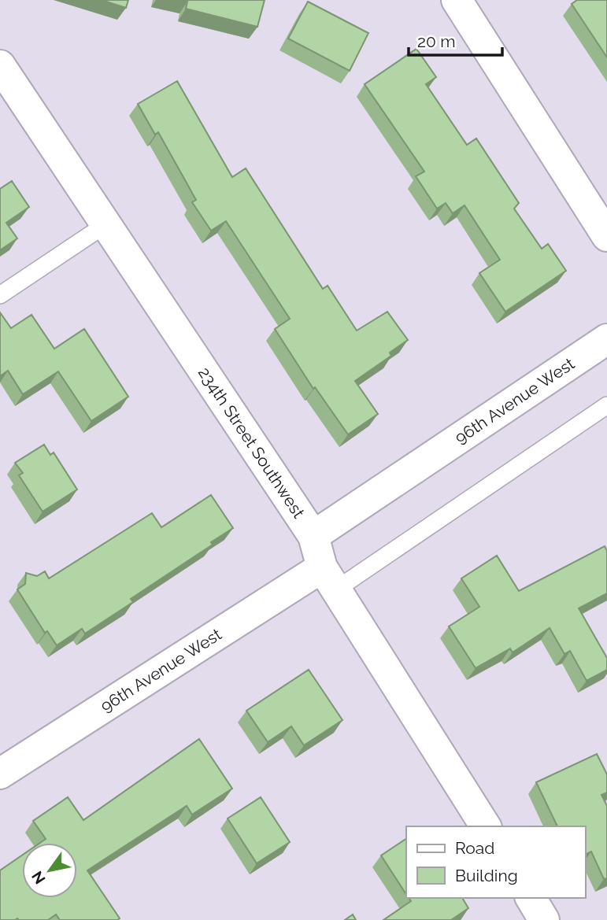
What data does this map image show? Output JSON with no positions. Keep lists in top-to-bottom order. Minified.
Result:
{"streets":{"street":["96th Avenue West","234th Street Southwest"]},"crossings":[["96th Avenue West","234th Street Southwest"]],"legend":["Road","Building"],"scale_bar":"20 m","north":"bottom left"}
